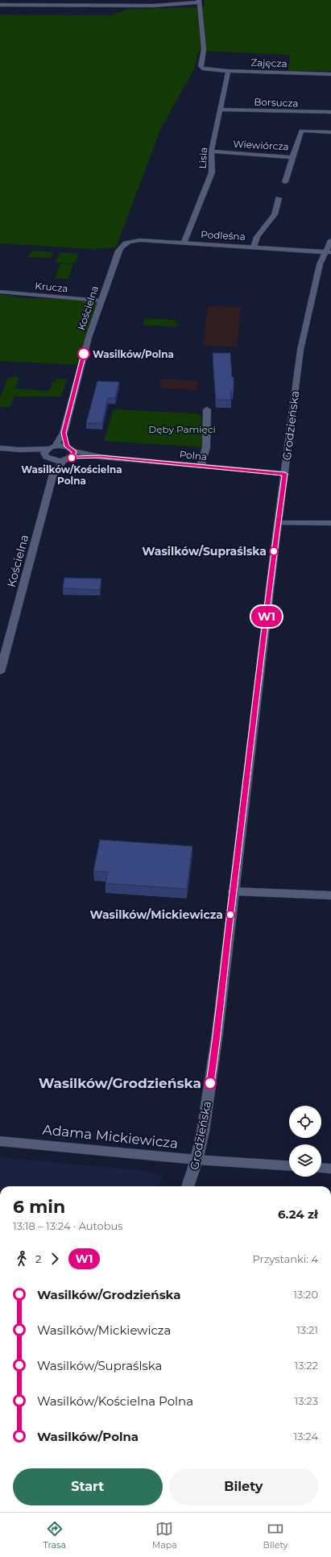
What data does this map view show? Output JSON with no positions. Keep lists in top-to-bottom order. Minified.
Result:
{"streets":{"street":["Zajęcza","Borsucza","Wiewiórcza","Lisia","Podleśna","Krucza","Kościelna","Grodzieńska","Polna","Adama Mickiewicza"]},"crossings":[["Zajęcza","Lisia"],["Borsucza","Lisia"],["Wiewiórcza","Lisia"],["Lisia","Podleśna"],["Podleśna","Kościelna"],["Podleśna","Grodzieńska"],["Krucza","Kościelna"],["Kościelna","Polna"],["Grodzieńska","Polna"],["Grodzieńska","Adama Mickiewicza"]],"parks":["Dęby Pamięci"],"places":["Wasilków/Polna","Wasilków/Kościelna Polna","Wasilków/Supraślska","Wasilków/Mickiewicza","Wasilków/Grodzieńska"],"lines":["bus line W1"],"page":{"on_map":"W1","heading":["6 min","13:18 – 13:24 · Autobus","6.24 zł"],"legs":["2","W1","Przystanki: 4"],"list":[{"name":"Wasilków/Grodzieńska","value":"13:20"},{"name":"Wasilków/Mickiewicza","value":"13:21"},{"name":"Wasilków/Supraślska","value":"13:22"},{"name":"Wasilków/Kościelna Polna","value":"13:23"},{"name":"Wasilków/Polna","value":"13:24"}],"buttons":["Start","Bilety"],"tabs":["Trasa","Mapa","Bilety"]}}
